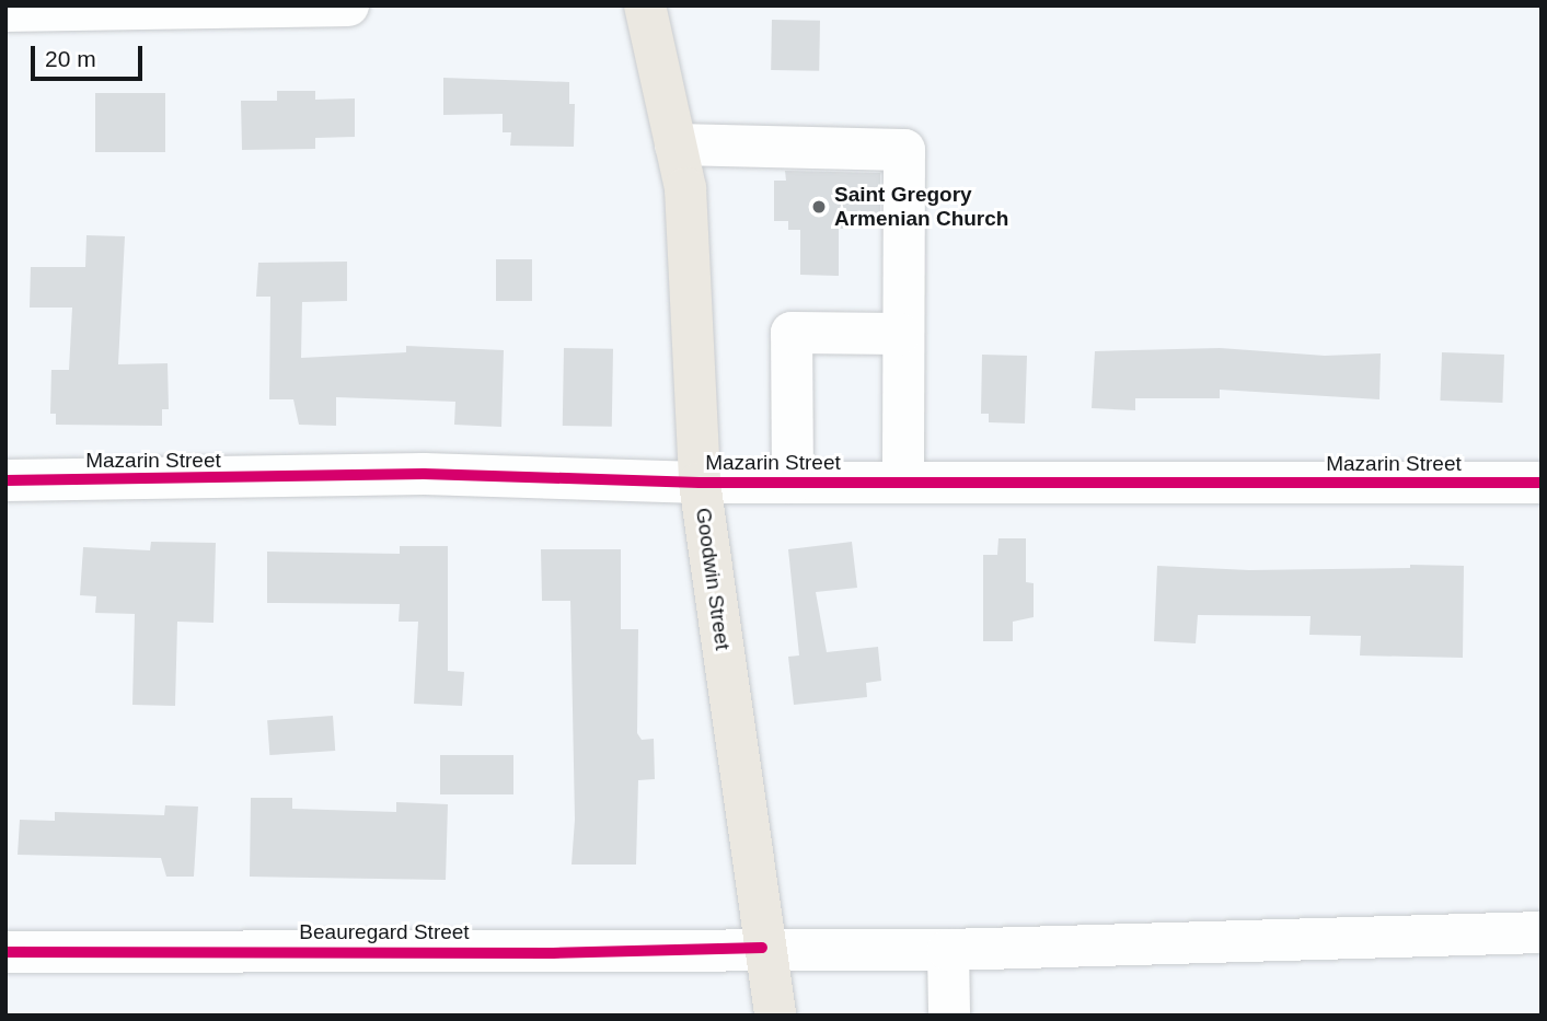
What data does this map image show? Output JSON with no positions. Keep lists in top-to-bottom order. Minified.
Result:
{"streets":{"main road":["Goodwin Street"],"street":["Mazarin Street","Beauregard Street"]},"crossings":[["Mazarin Street","Goodwin Street"],["Goodwin Street","Beauregard Street"]],"places":["Saint Gregory Armenian Church"],"scale_bar":"20 m"}
